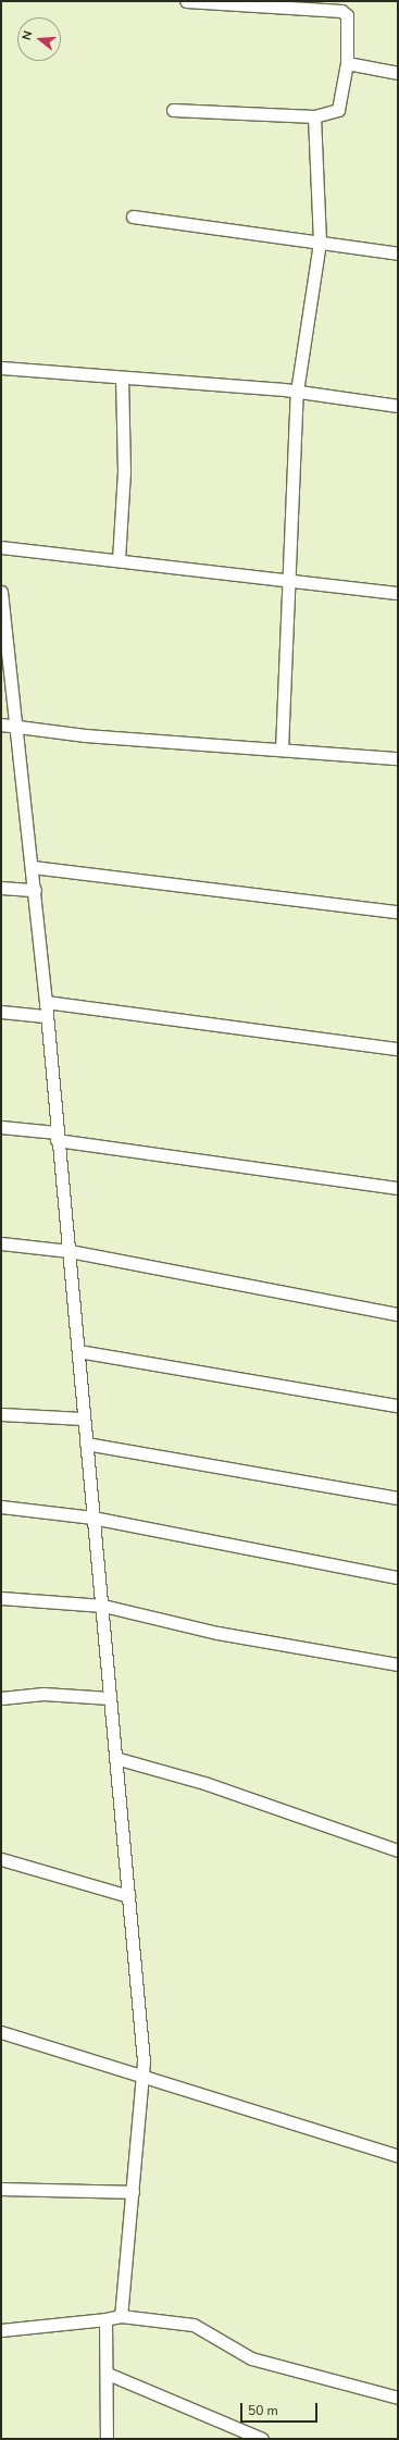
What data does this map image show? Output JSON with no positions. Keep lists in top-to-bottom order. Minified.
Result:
{"scale_bar":"50 m","north":"left"}
